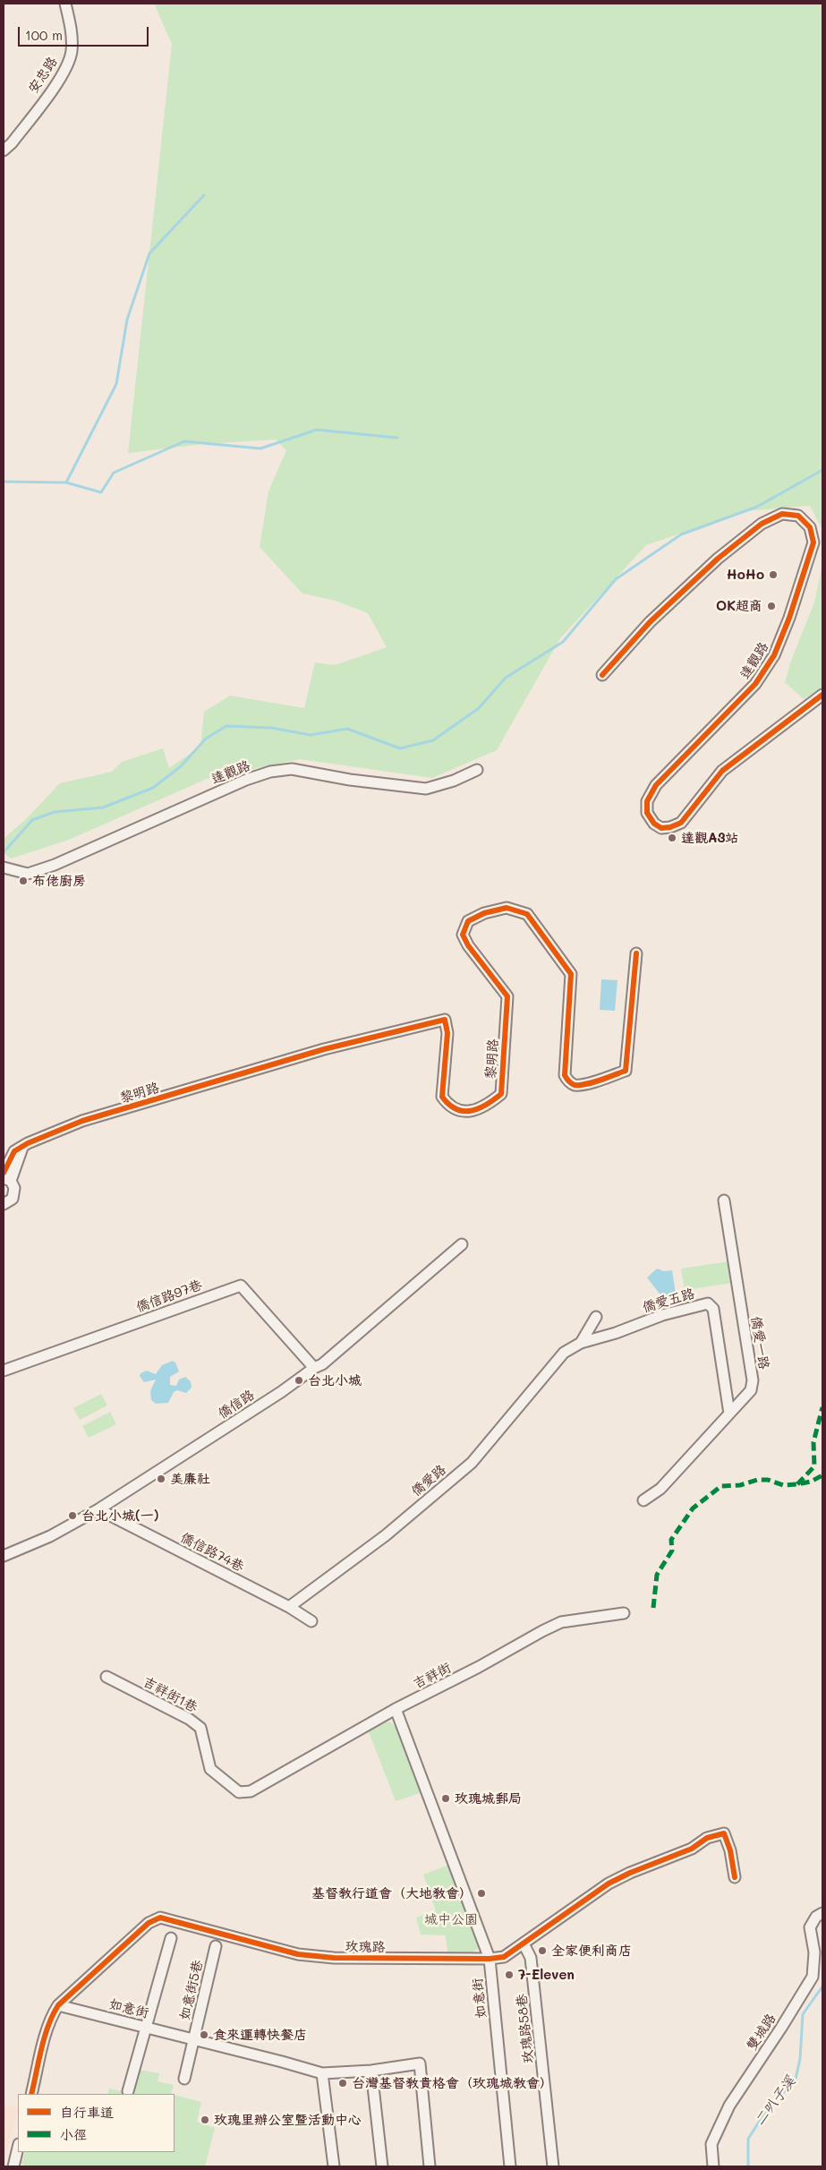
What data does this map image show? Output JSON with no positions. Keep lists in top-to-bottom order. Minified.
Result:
{"streets":{"street":["安忠路","達觀路","黎明路","僑信路97巷","僑愛五路","僑愛一路","僑信路","僑愛路","僑信路74巷","吉祥街","吉祥街1巷","玫瑰路","如意街5巷","如意街","玫瑰路58巷","雙城路"]},"crossings":[["僑信路97巷","僑信路"],["僑愛五路","僑愛一路"],["僑愛五路","僑愛路"],["僑信路","僑信路74巷"],["僑愛路","僑信路74巷"],["吉祥街","吉祥街1巷"],["吉祥街","如意街"],["玫瑰路","如意街"],["玫瑰路","玫瑰路58巷"],["如意街5巷","如意街"]],"water":["二叭子溪"],"parks":["城中公園"],"places":["HoHo","OK超商","達觀A3站","布佬廚房","台北小城","美廉社","台北小城(一)","玫瑰城郵局","基督教行道會（大地教會）","全家便利商店","7-Eleven","食來運轉快餐店","台灣基督教貴格會（玫瑰城教會）","玫瑰里辦公室暨活動中心"],"legend":["自行車道","小徑"],"scale_bar":"100 m"}
